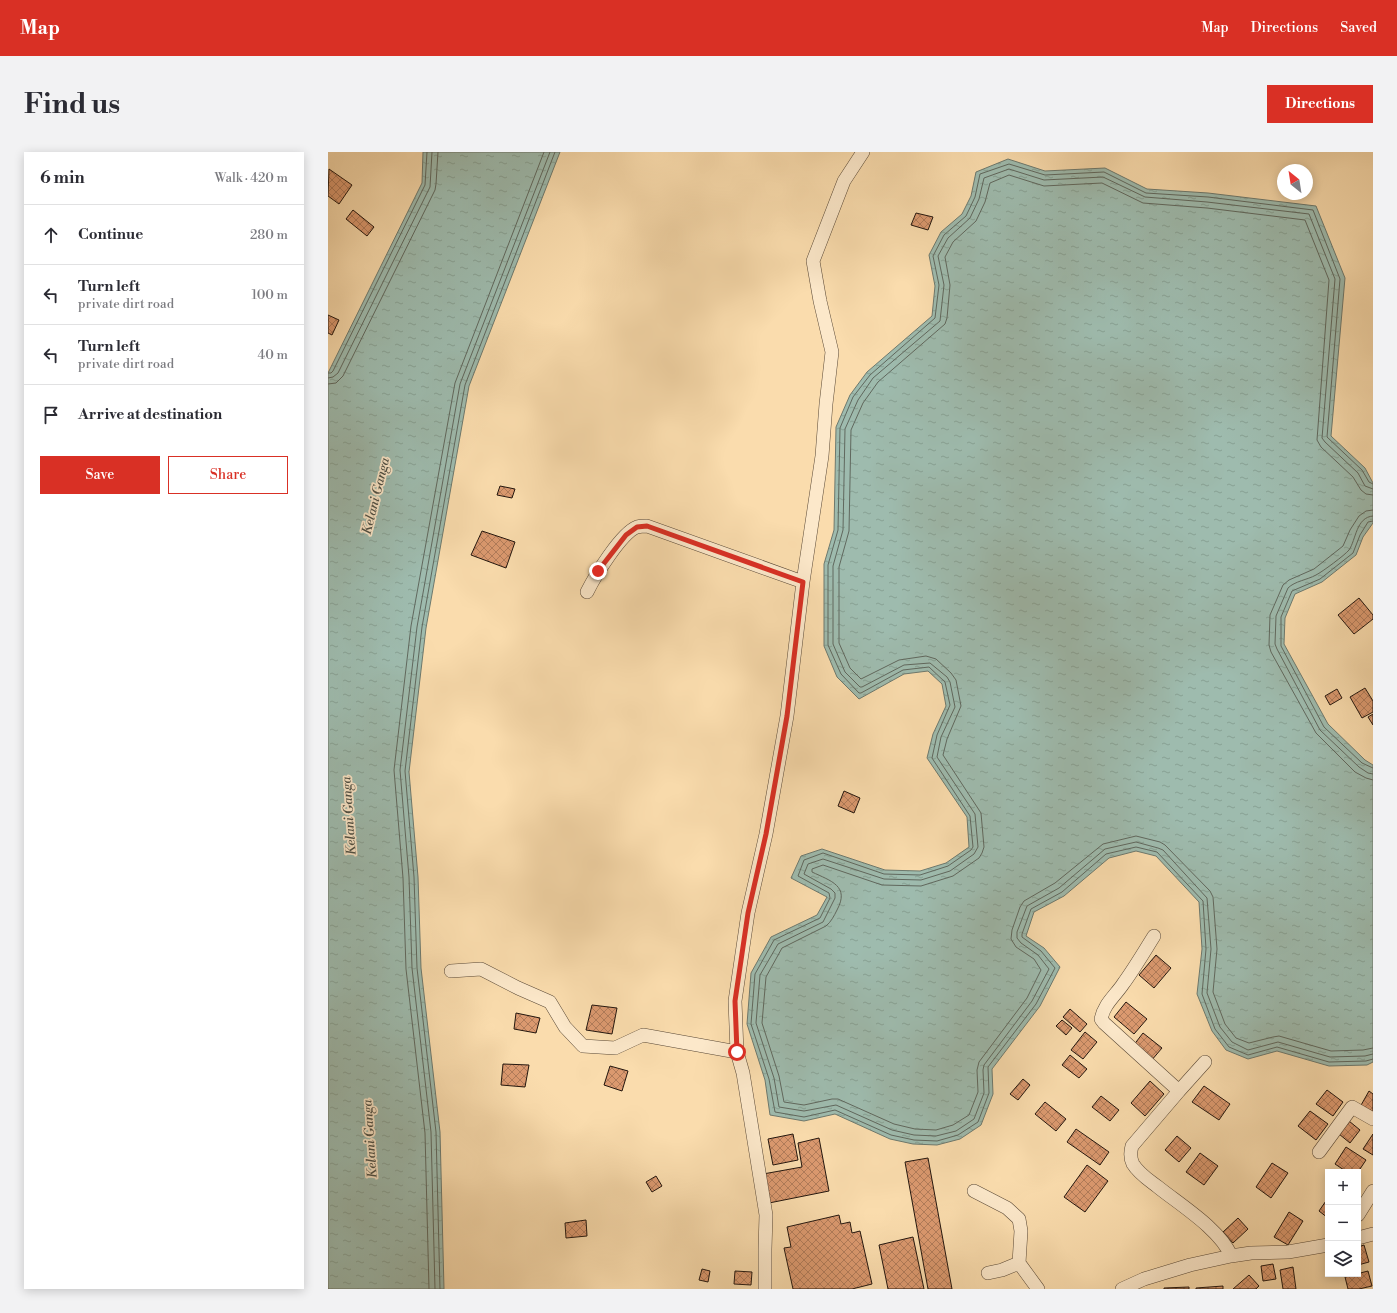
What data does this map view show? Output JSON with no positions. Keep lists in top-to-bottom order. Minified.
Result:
{"water":["Kelani Ganga"],"north":"top left","page":{"header":"Map","nav":["Map","Directions","Saved"],"buttons":["Directions",["Save","Share"]],"title":"Find us","heading":["6 min","Walk · 420 m"],"list":[["Continue","280 m"],["Turn left","private dirt road","100 m"],["Turn left","private dirt road","40 m"],"Arrive at destination"],"map_buttons":["+","−"]}}
